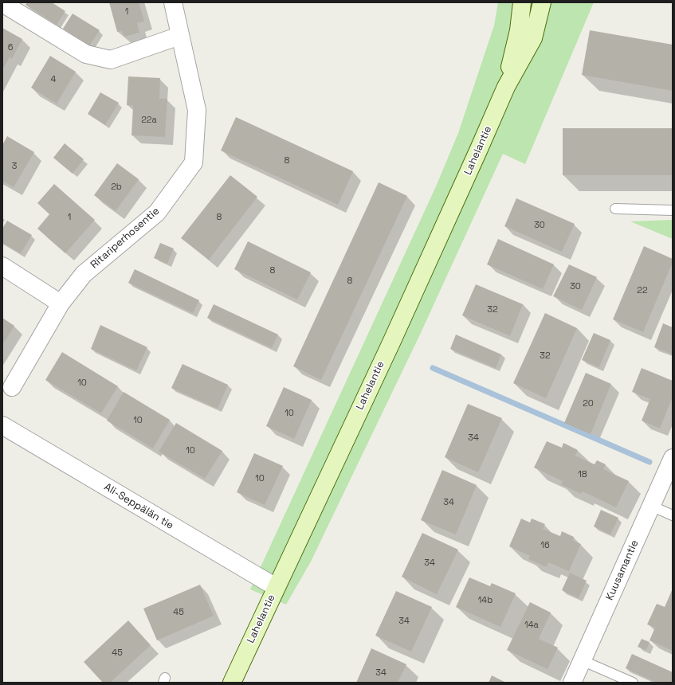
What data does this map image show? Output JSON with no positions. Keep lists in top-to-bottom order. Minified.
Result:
{"streets":{"main road":["Lahelantie"],"street":["Ritariperhosentie","Ali-Seppälän tie","Kuusamantie"]},"crossings":[["Lahelantie","Ali-Seppälän tie"]],"house_numbers":["1","6","4","22a","8","3","2b","1","8","30","8","8","30","22","32","32","10","20","10","10","34","10","18","10","34","16","34","14b","45","34","14a","45","34"]}
